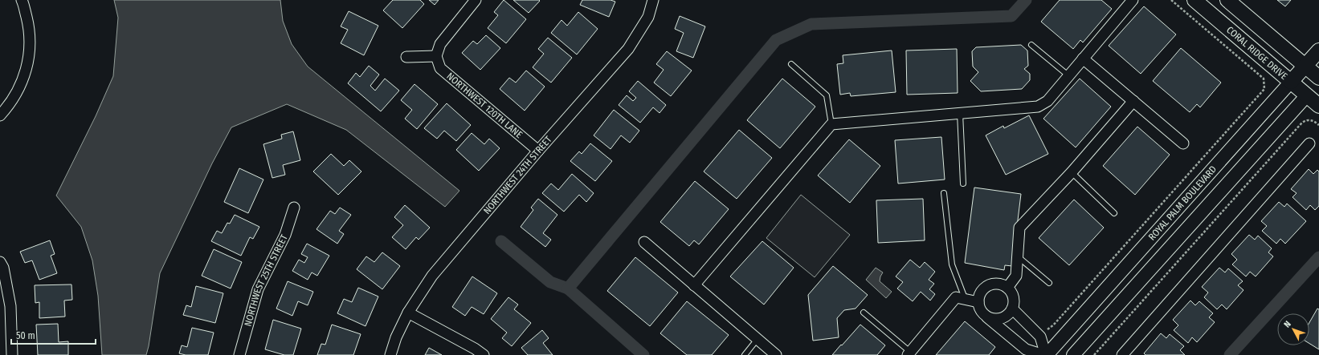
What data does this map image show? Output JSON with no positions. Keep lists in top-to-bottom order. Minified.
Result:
{"streets":{"main road":["CORAL RIDGE DRIVE","ROYAL PALM BOULEVARD"],"street":["NORTHWEST 120TH LANE","NORTHWEST 24TH STREET","NORTHWEST 25TH STREET"]},"crossings":[["CORAL RIDGE DRIVE","ROYAL PALM BOULEVARD"],["NORTHWEST 120TH LANE","NORTHWEST 24TH STREET"]],"scale_bar":"50 m","north":"top left"}
